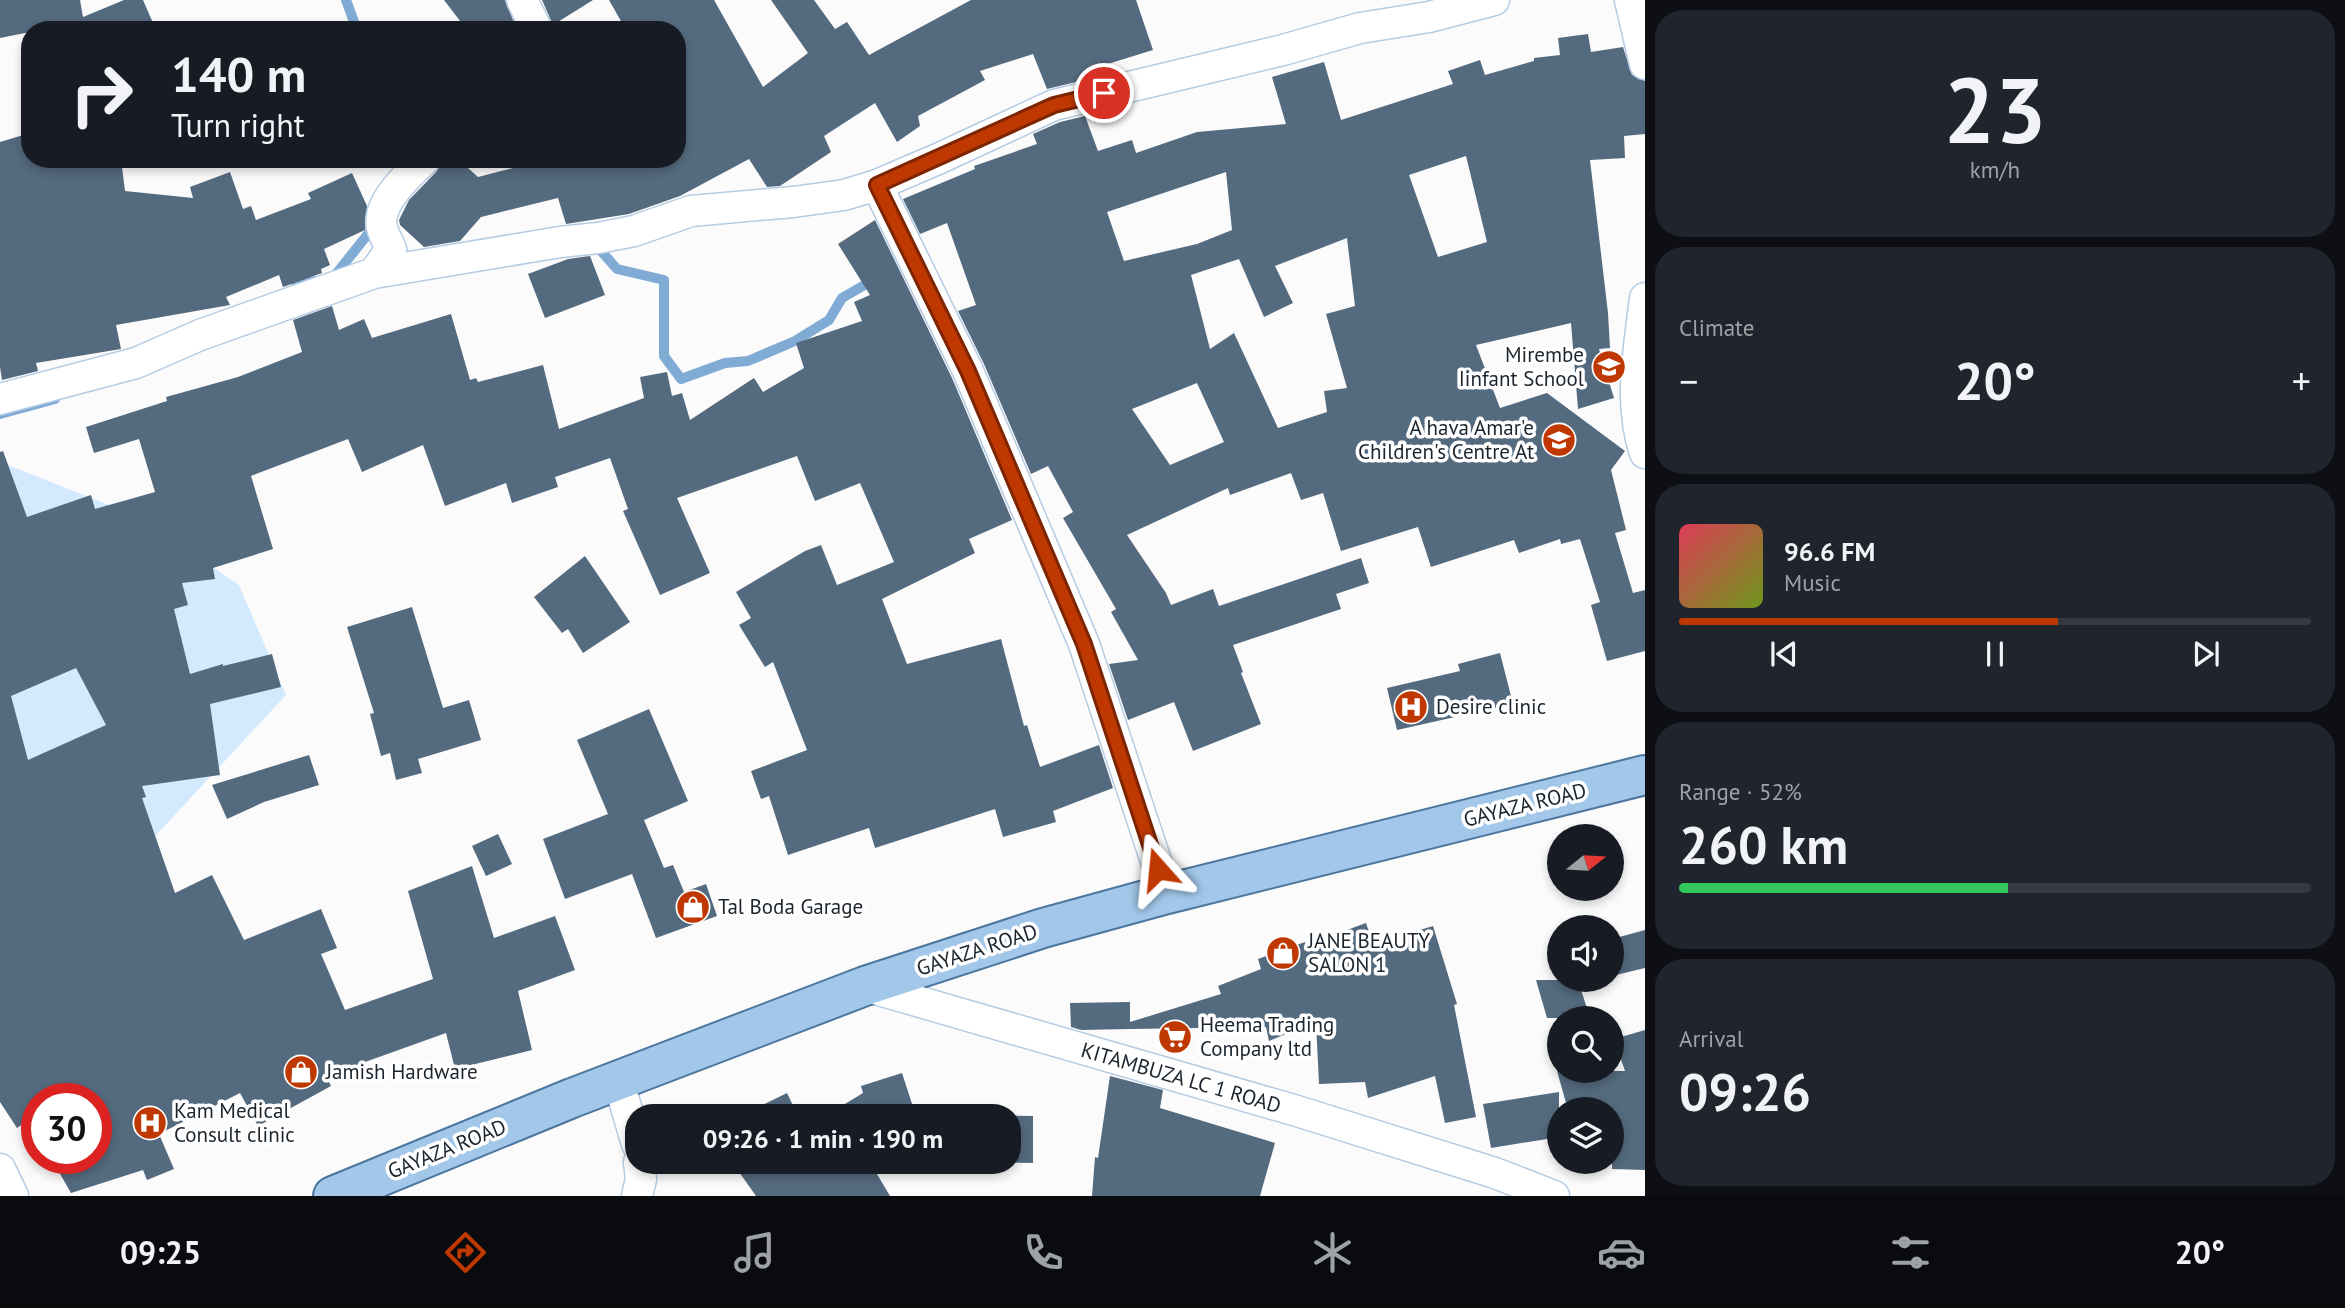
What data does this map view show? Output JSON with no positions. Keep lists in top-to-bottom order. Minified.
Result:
{"streets":{"main road":["GAYAZA ROAD"],"street":["KITAMBUZA LC 1 ROAD"]},"crossings":[["GAYAZA ROAD","KITAMBUZA LC 1 ROAD"]],"places":{"school or university":["Mirembe Iinfant School","A hava Amar'e Children's Centre At"],"hospital":["Desire clinic","Kam Medical Consult clinic"],"shop":["Tal Boda Garage","JANE BEAUTY SALON 1","Jamish Hardware"],"supermarket":["Heema Trading Company ltd"]},"north":"right","page":{"tile":[["23","km/h"],"Climate",["Range · 52%","260 km"],["Arrival","09:26"]],"turn":["140 m","Turn right"],"heat":["−","20°","+"],"song":["96.6 FM","Music"],"limit":"30","trip":"09:26 · 1 min · 190 m","tabs":["09:25","20°"]}}
